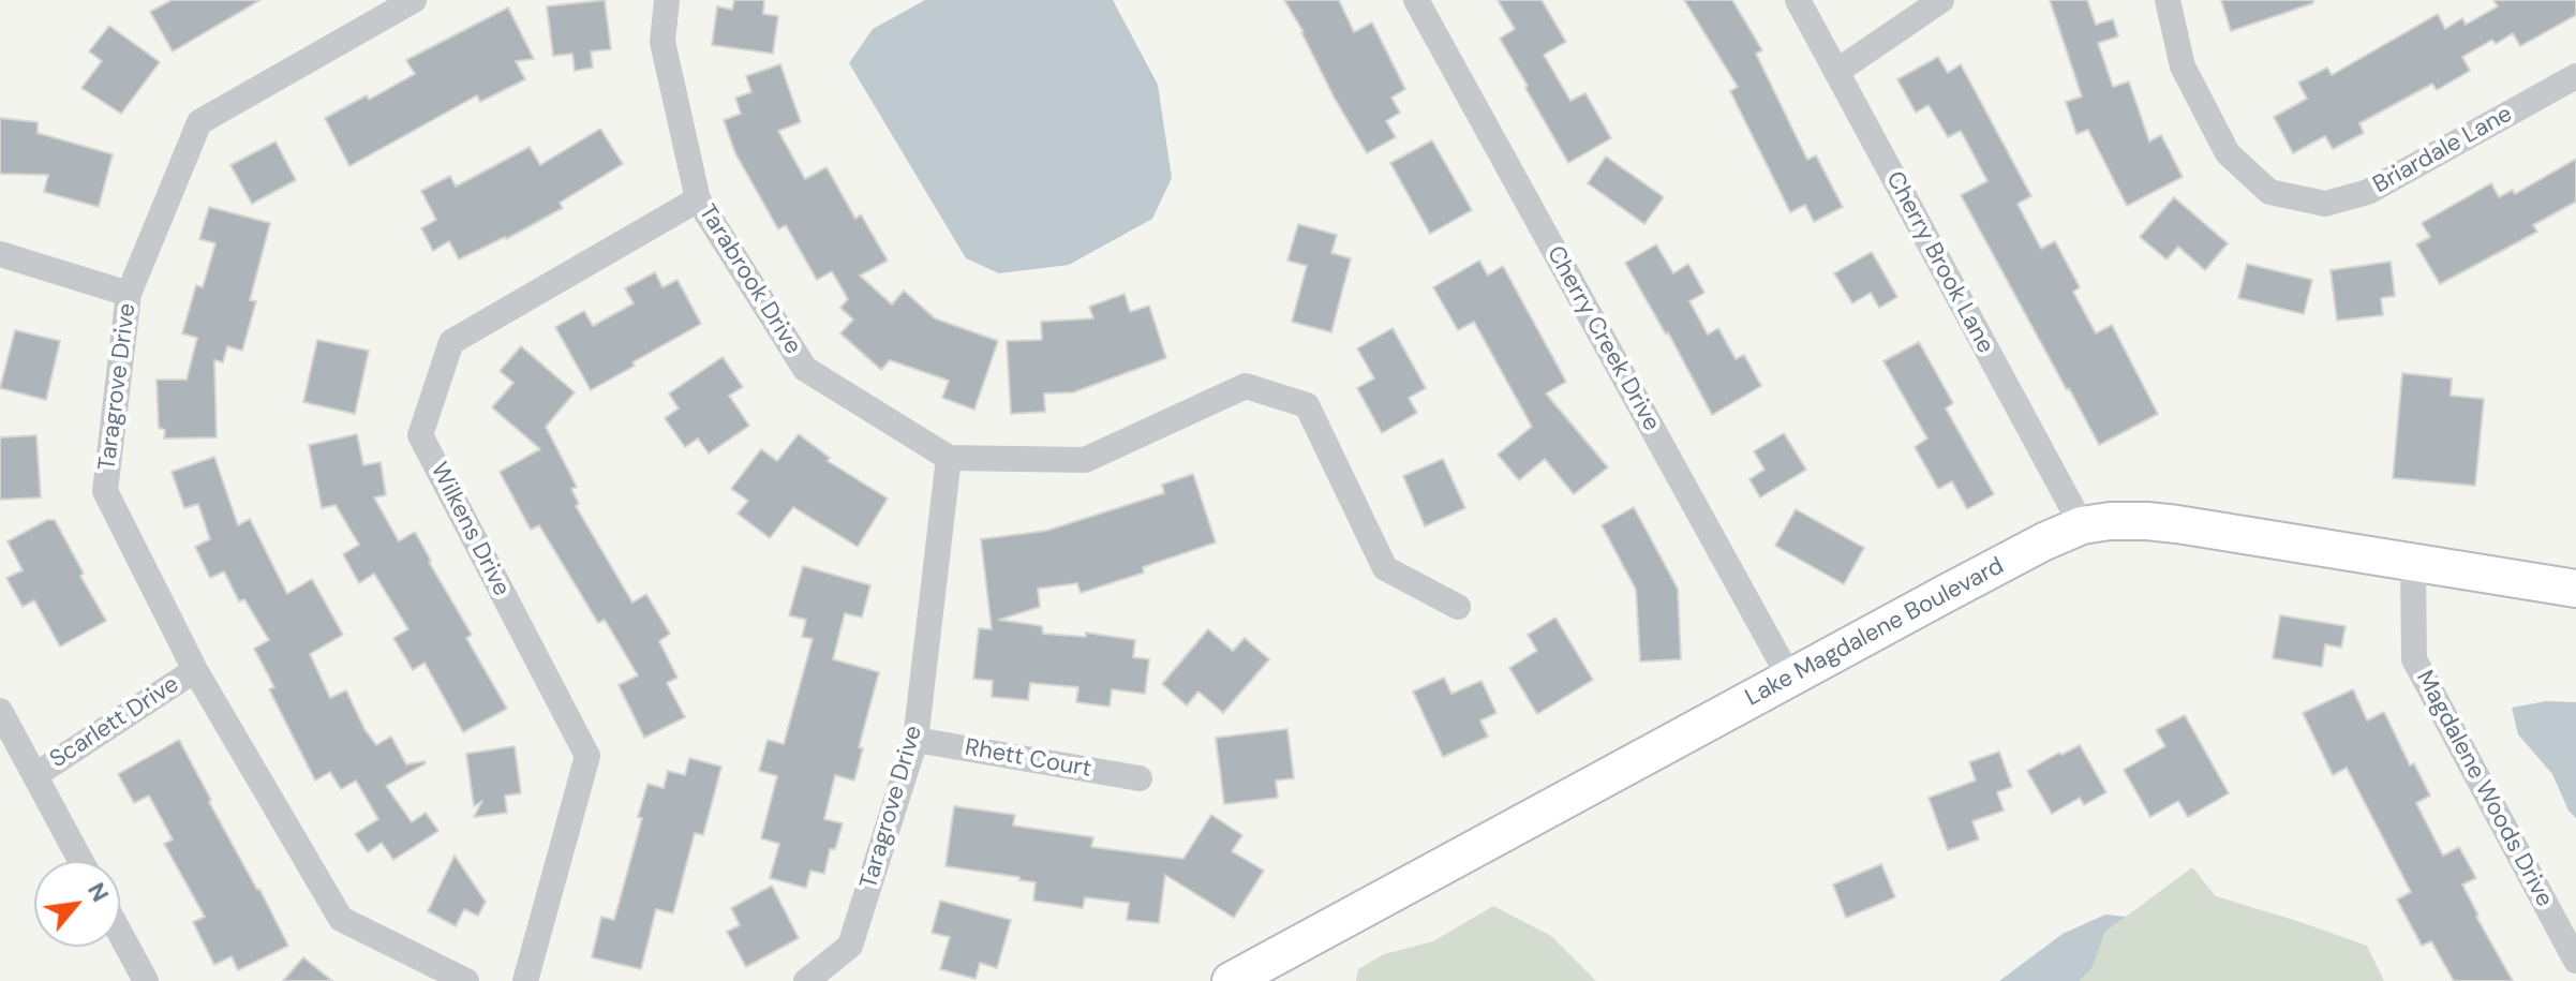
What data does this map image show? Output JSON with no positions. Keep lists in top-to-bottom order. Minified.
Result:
{"streets":{"street":["Briardale Lane","Cherry Brook Lane","Tarabrook Drive","Cherry Creek Drive","Taragrove Drive","Wilkens Drive","Lake Magdalene Boulevard","Scarlett Drive","Rhett Court","Magdalene Woods Drive"]},"crossings":[["Cherry Brook Lane","Lake Magdalene Boulevard"],["Tarabrook Drive","Taragrove Drive"],["Tarabrook Drive","Wilkens Drive"],["Cherry Creek Drive","Lake Magdalene Boulevard"],["Taragrove Drive","Scarlett Drive"],["Taragrove Drive","Rhett Court"],["Lake Magdalene Boulevard","Magdalene Woods Drive"]],"north":"top right"}
